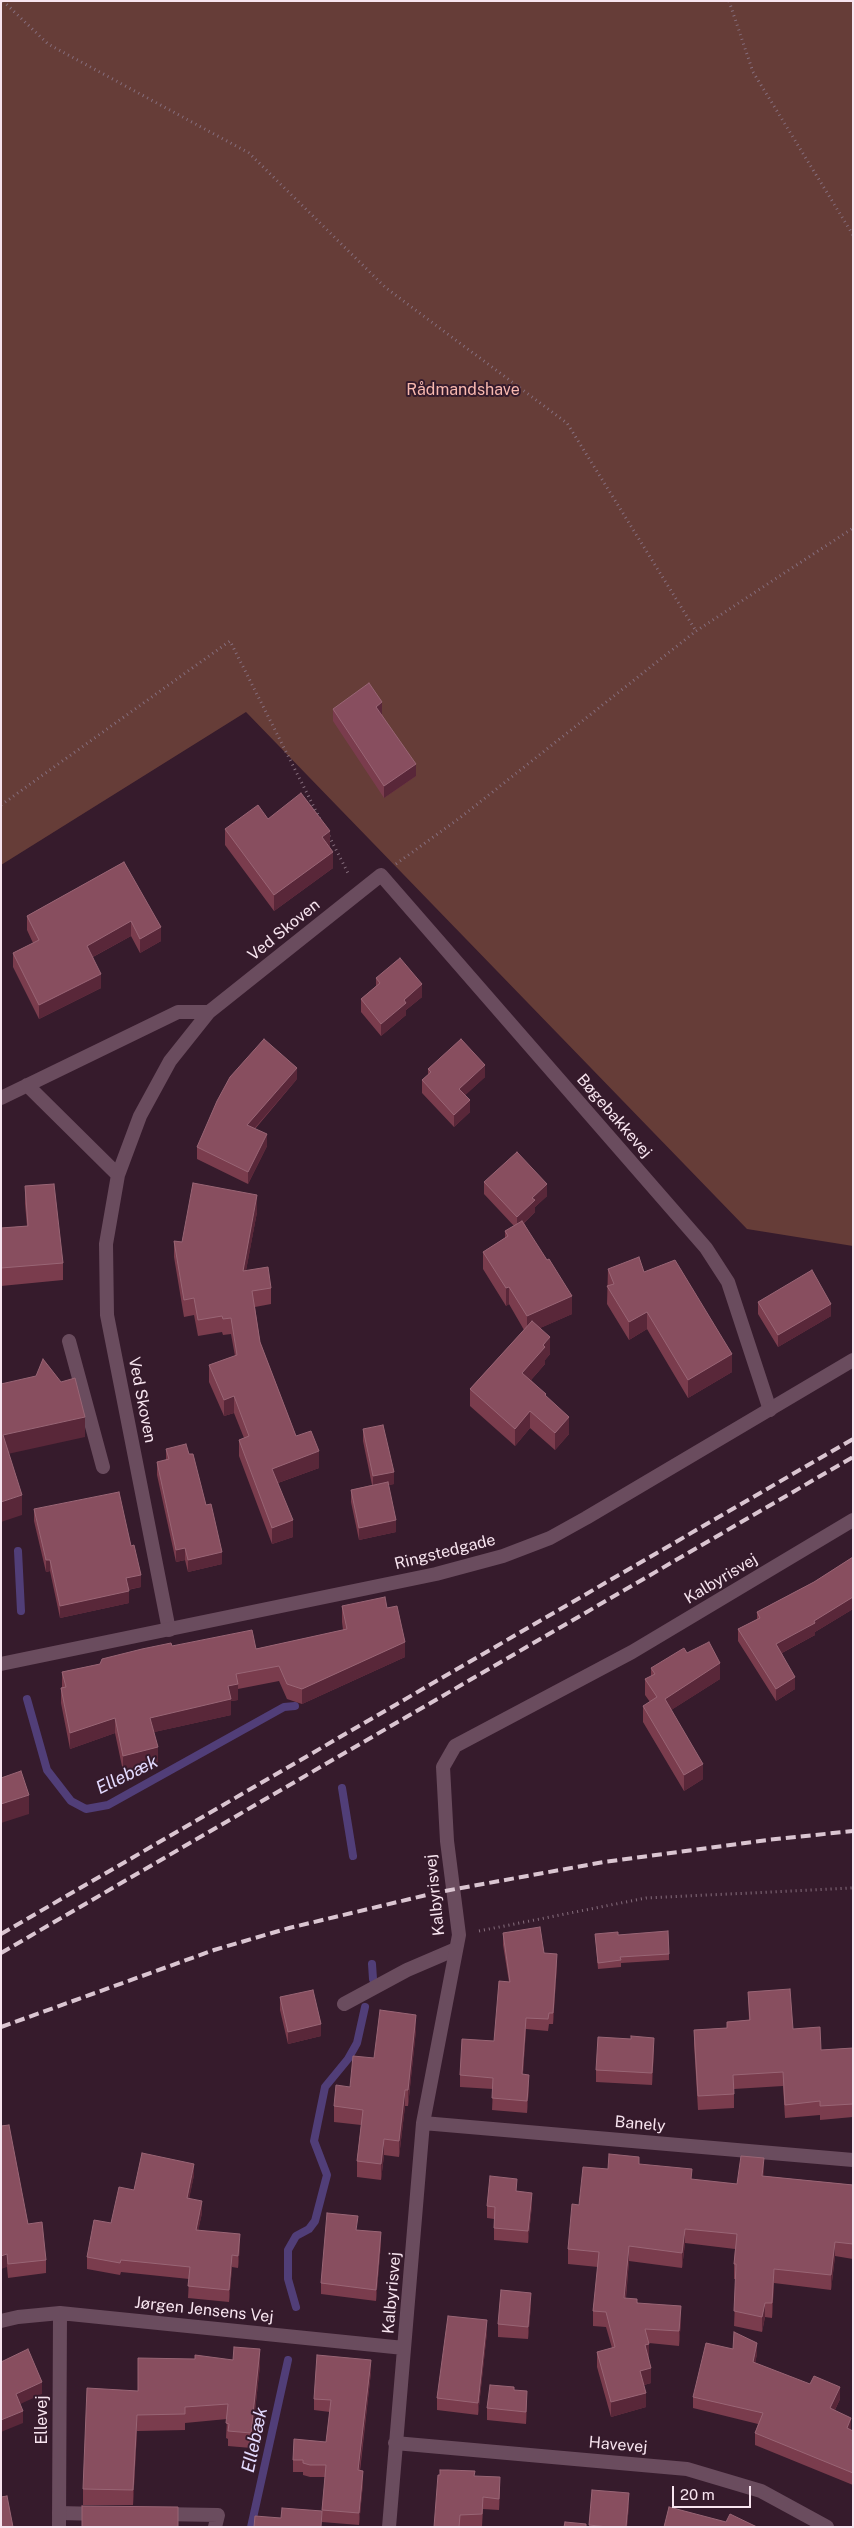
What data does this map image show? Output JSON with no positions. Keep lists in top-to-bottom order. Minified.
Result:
{"streets":{"street":["Ved Skoven","Bøgebakkevej","Ringstedgade","Kalbyrisvej","Banely","Jørgen Jensens Vej","Ellevej","Havevej"]},"crossings":[["Ved Skoven","Bøgebakkevej"],["Ved Skoven","Ringstedgade"],["Bøgebakkevej","Ringstedgade"],["Kalbyrisvej","Banely"],["Kalbyrisvej","Jørgen Jensens Vej"],["Kalbyrisvej","Havevej"],["Jørgen Jensens Vej","Ellevej"]],"water":["Ellebæk"],"parks":["Rådmandshave"],"scale_bar":"20 m"}
